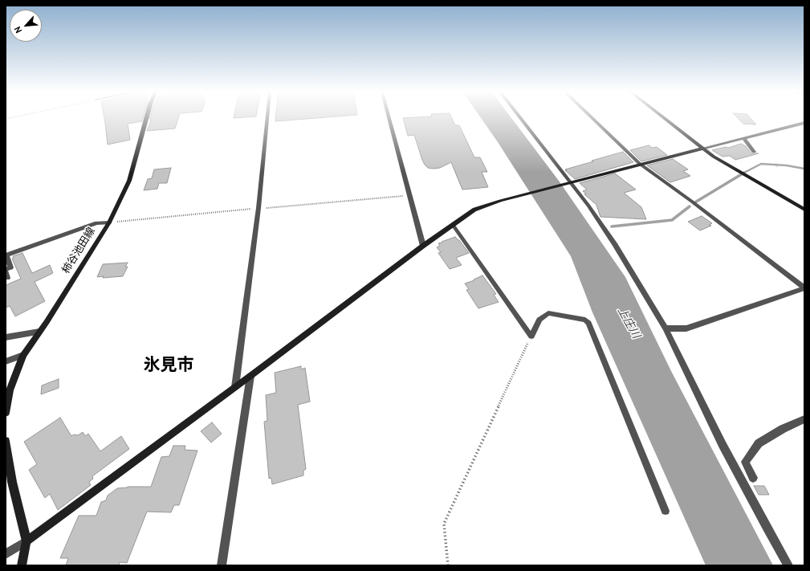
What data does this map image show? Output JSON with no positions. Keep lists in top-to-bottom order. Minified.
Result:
{"streets":{"street":["柿谷池田線"]},"districts":["氷見市"],"water":["上庄川"],"north":"bottom left"}
